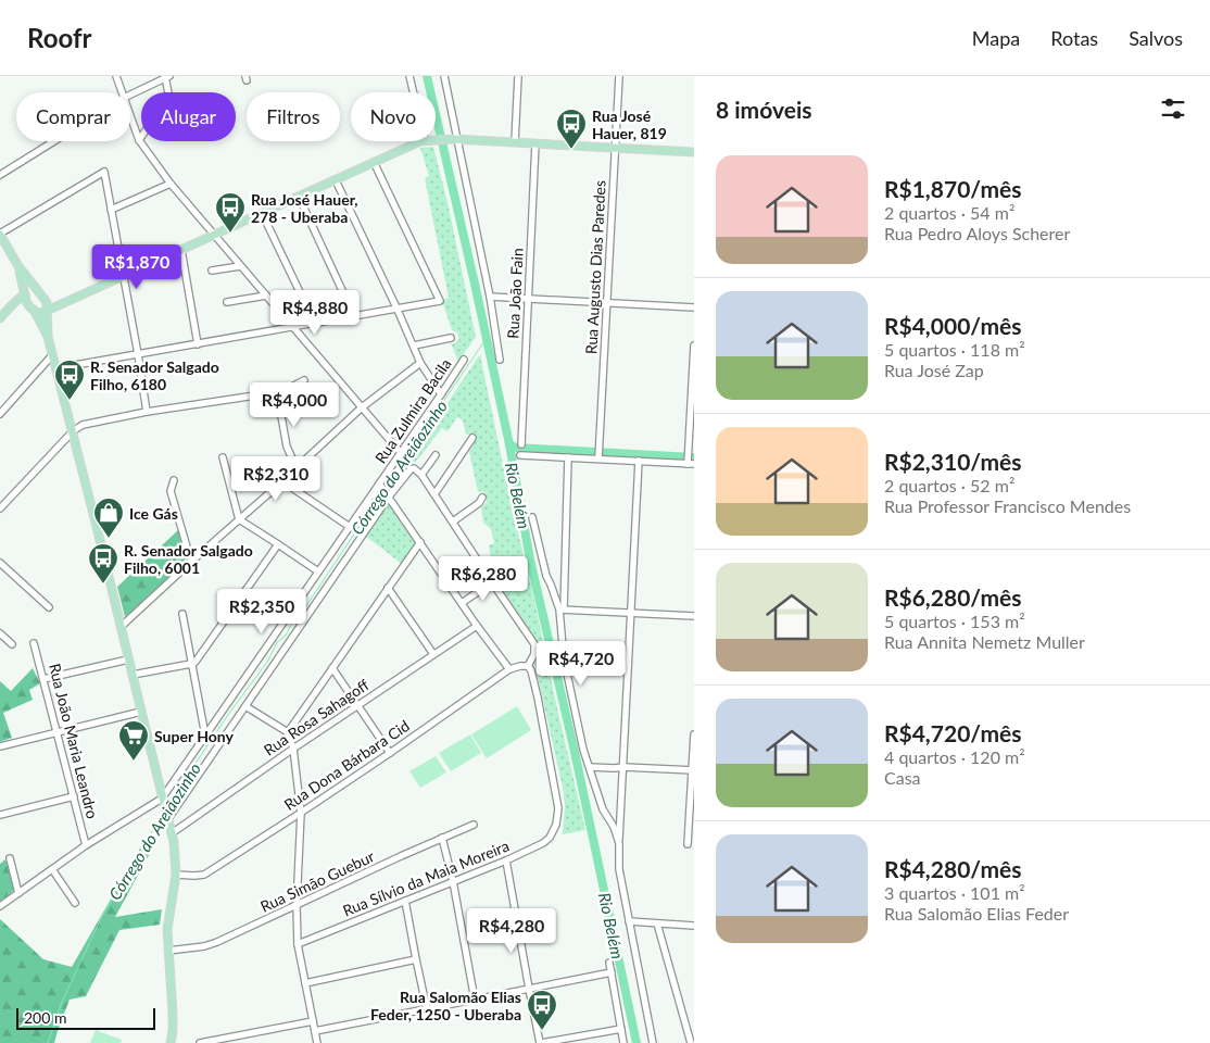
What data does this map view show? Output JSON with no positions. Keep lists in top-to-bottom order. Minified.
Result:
{"streets":{"street":["Rua Augusto Dias Paredes","Rua João Fain","Rua Zulmira Bacila","Rua Rosa Sahagoff","Rua João Maria Leandro","Rua Dona Bárbara Cid","Rua Sílvio da Maia Moreira","Rua Simão Guebur"]},"crossings":[["Rua Dona Bárbara Cid","Rua Sílvio da Maia Moreira"]],"water":["Córrego do Areiãozinho","Rio Belém"],"places":{"bus stop":["Rua José Hauer, 819","Rua José Hauer, 278 - Uberaba","R. Senador Salgado Filho, 6180","R. Senador Salgado Filho, 6001","Rua Salomão Elias Feder, 1250 - Uberaba"],"shop":["Ice Gás"],"supermarket":["Super Hony"]},"scale_bar":"200 m","page":{"header":"Roofr","nav":["Mapa","Rotas","Salvos"],"heading":"8 imóveis","chip":["Comprar","Alugar","Filtros","Novo"],"list":[{"name":"R$1,870/mês","note":"2 quartos · 54 m² · Rua Pedro Aloys Scherer"},{"name":"R$4,000/mês","note":"5 quartos · 118 m² · Rua José Zap"},{"name":"R$2,310/mês","note":"2 quartos · 52 m² · Rua Professor Francisco Mendes"},{"name":"R$6,280/mês","note":"5 quartos · 153 m² · Rua Annita Nemetz Muller"},{"name":"R$4,720/mês","note":"4 quartos · 120 m² · Casa"},{"name":"R$4,280/mês","note":"3 quartos · 101 m² · Rua Salomão Elias Feder"}],"price":["R$1,870","R$4,880","R$4,000","R$2,310","R$6,280","R$2,350","R$4,720","R$4,280"],"scale":"200 m"}}
